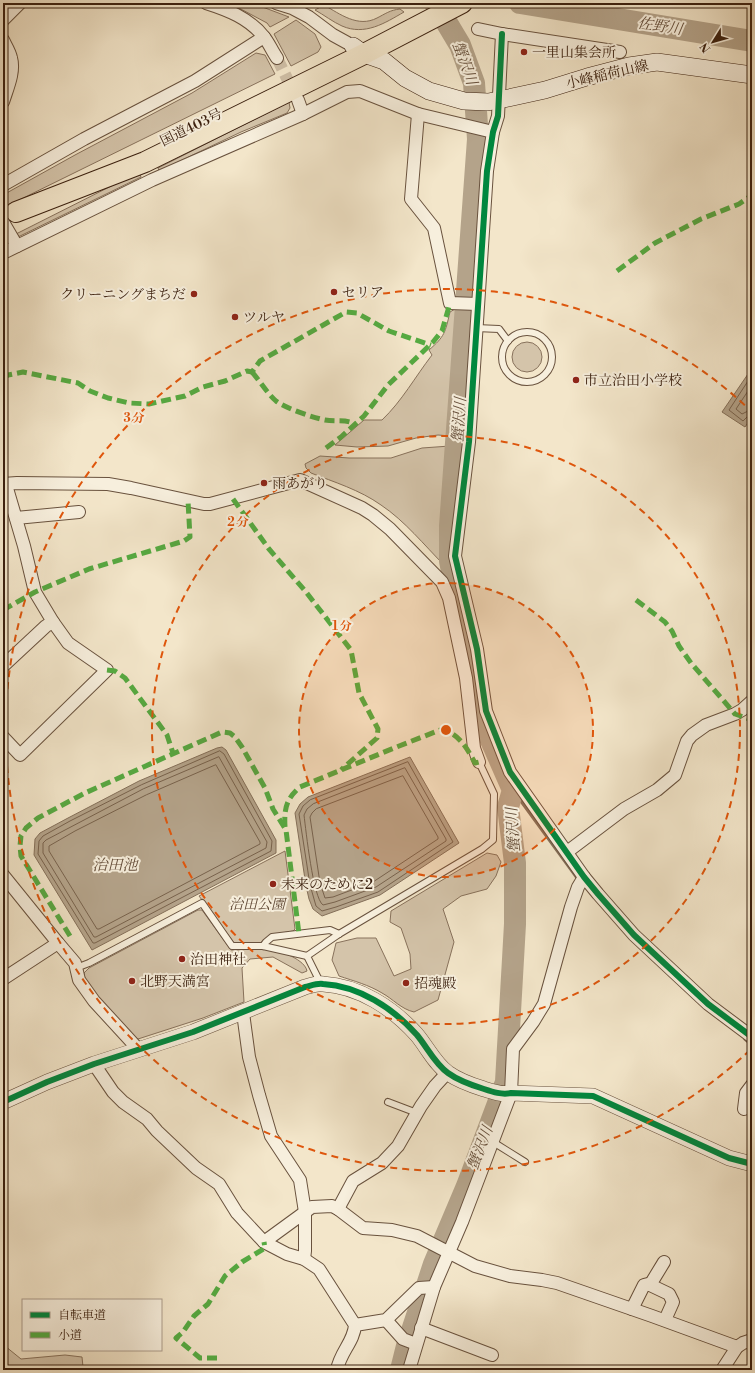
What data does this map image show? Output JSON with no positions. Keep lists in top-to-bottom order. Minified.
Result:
{"streets":{"highway":["国道403号"],"main road":["小峰稲荷山線"]},"crossings":[["小峰稲荷山線","国道403号"]],"water":["佐野川","蟹沢川","治田池"],"parks":["治田公園"],"places":["一里山集会所","セリア","クリーニングまちだ","ツルヤ","市立治田小学校","雨あがり","未来のために2","治田神社","北野天満宮","招魂殿"],"legend":["自転車道","小道"],"north":"bottom left","rings":["3 分","2 分","1 分"]}
